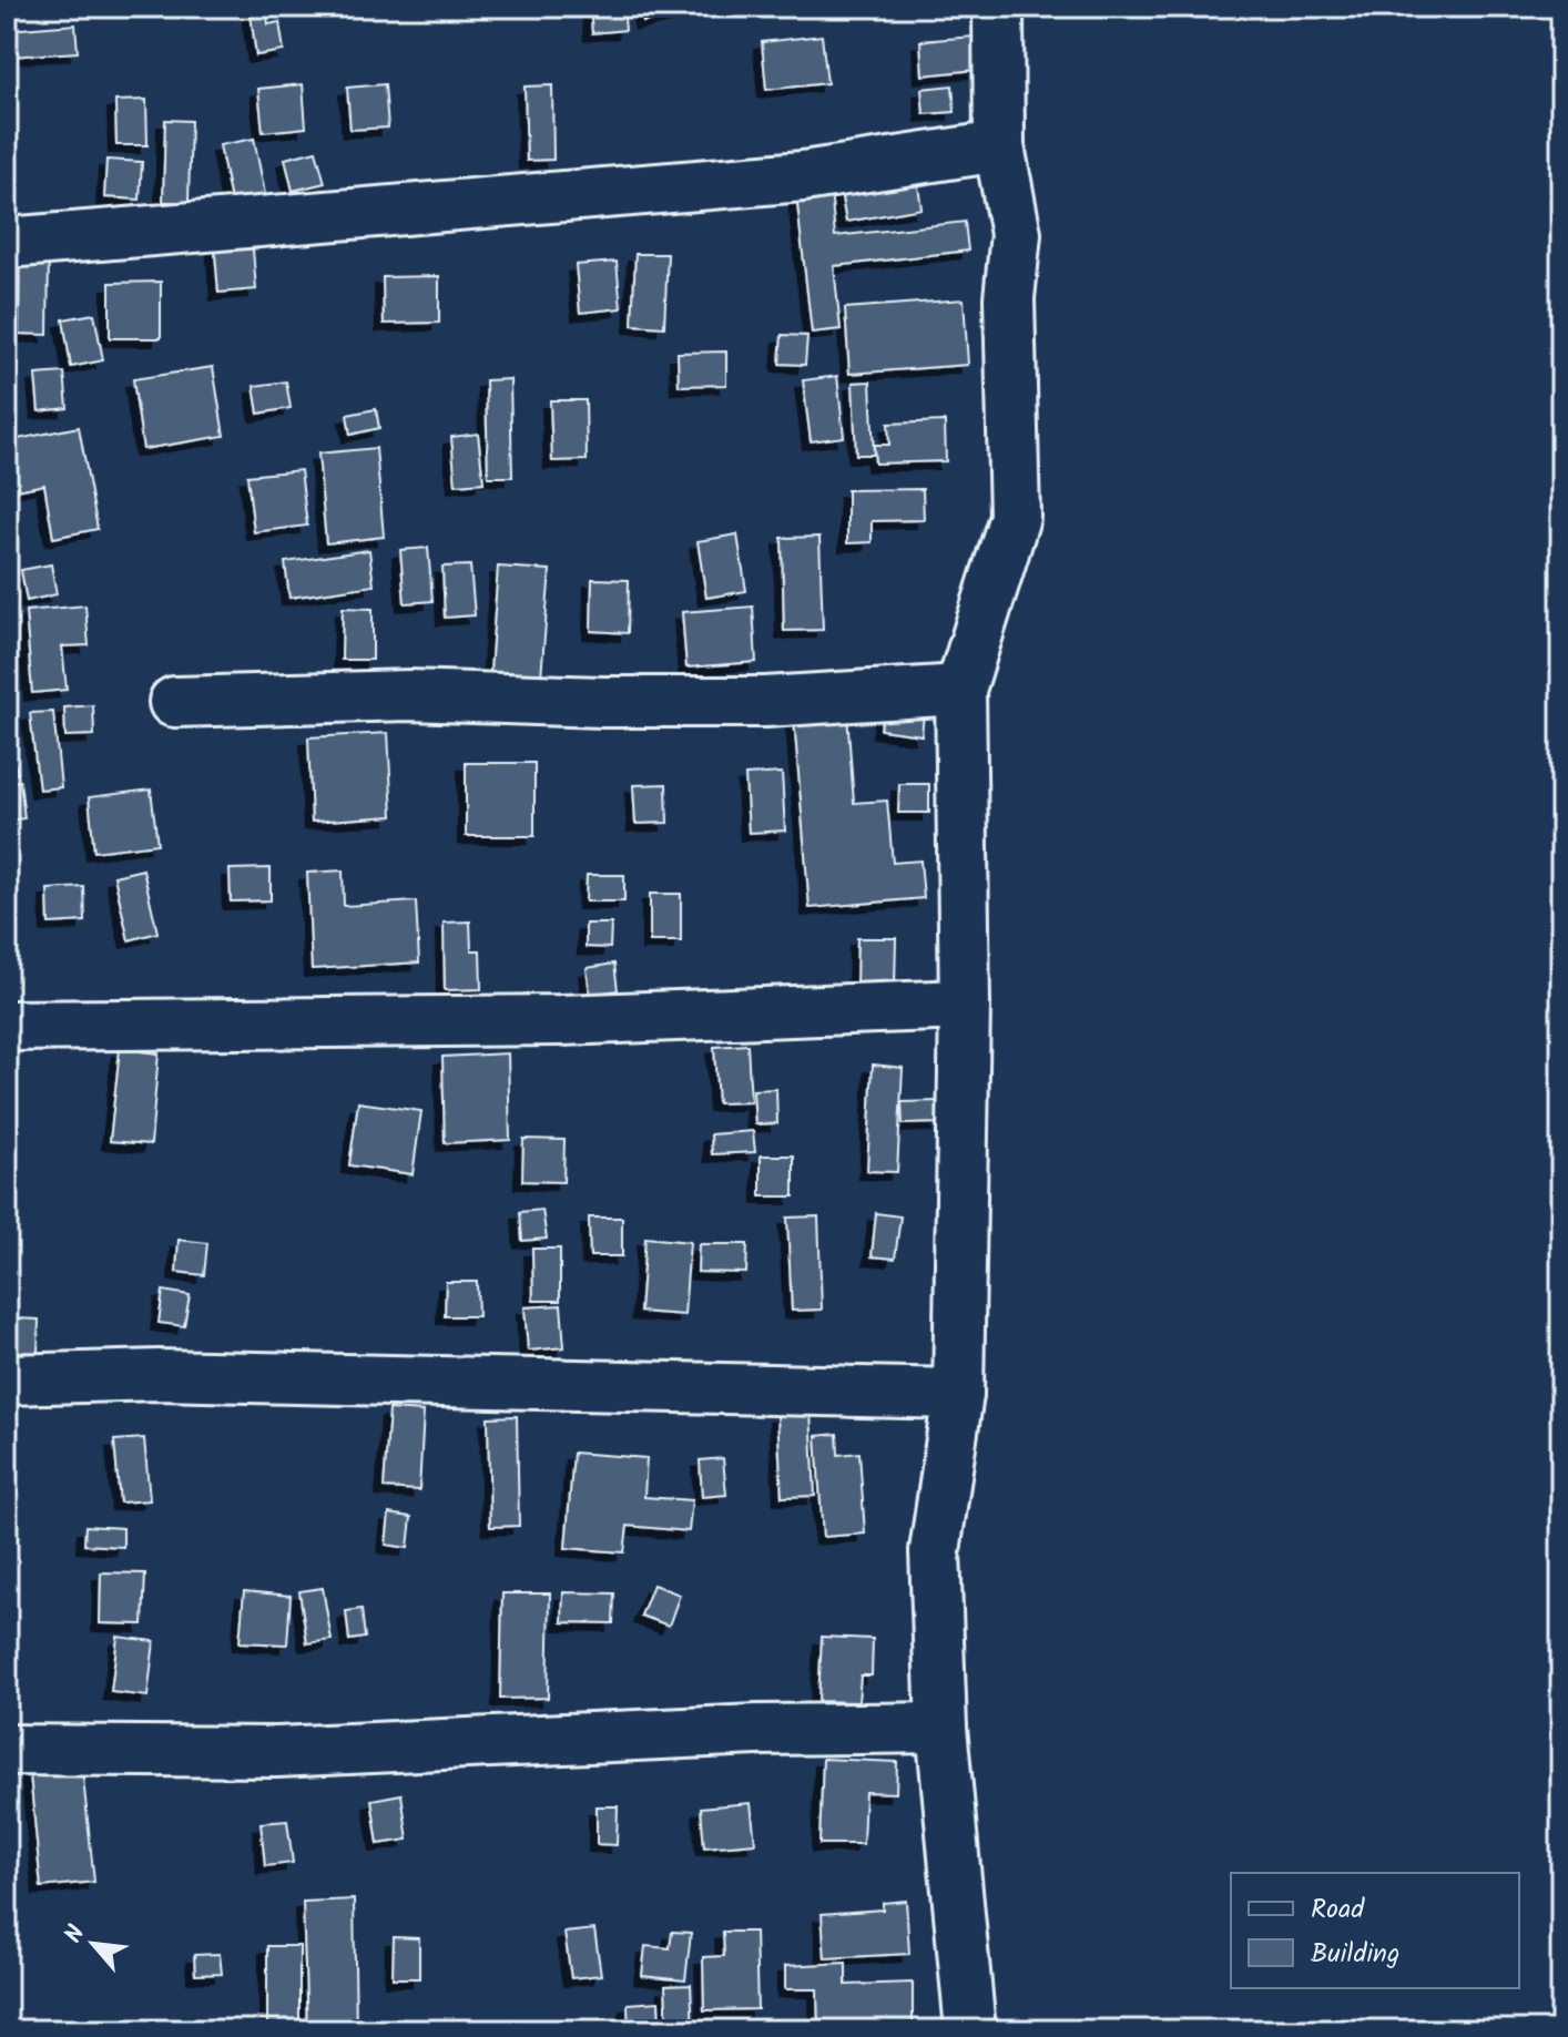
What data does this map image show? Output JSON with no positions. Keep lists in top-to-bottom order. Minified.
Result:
{"legend":["Road","Building"],"north":"top left"}
